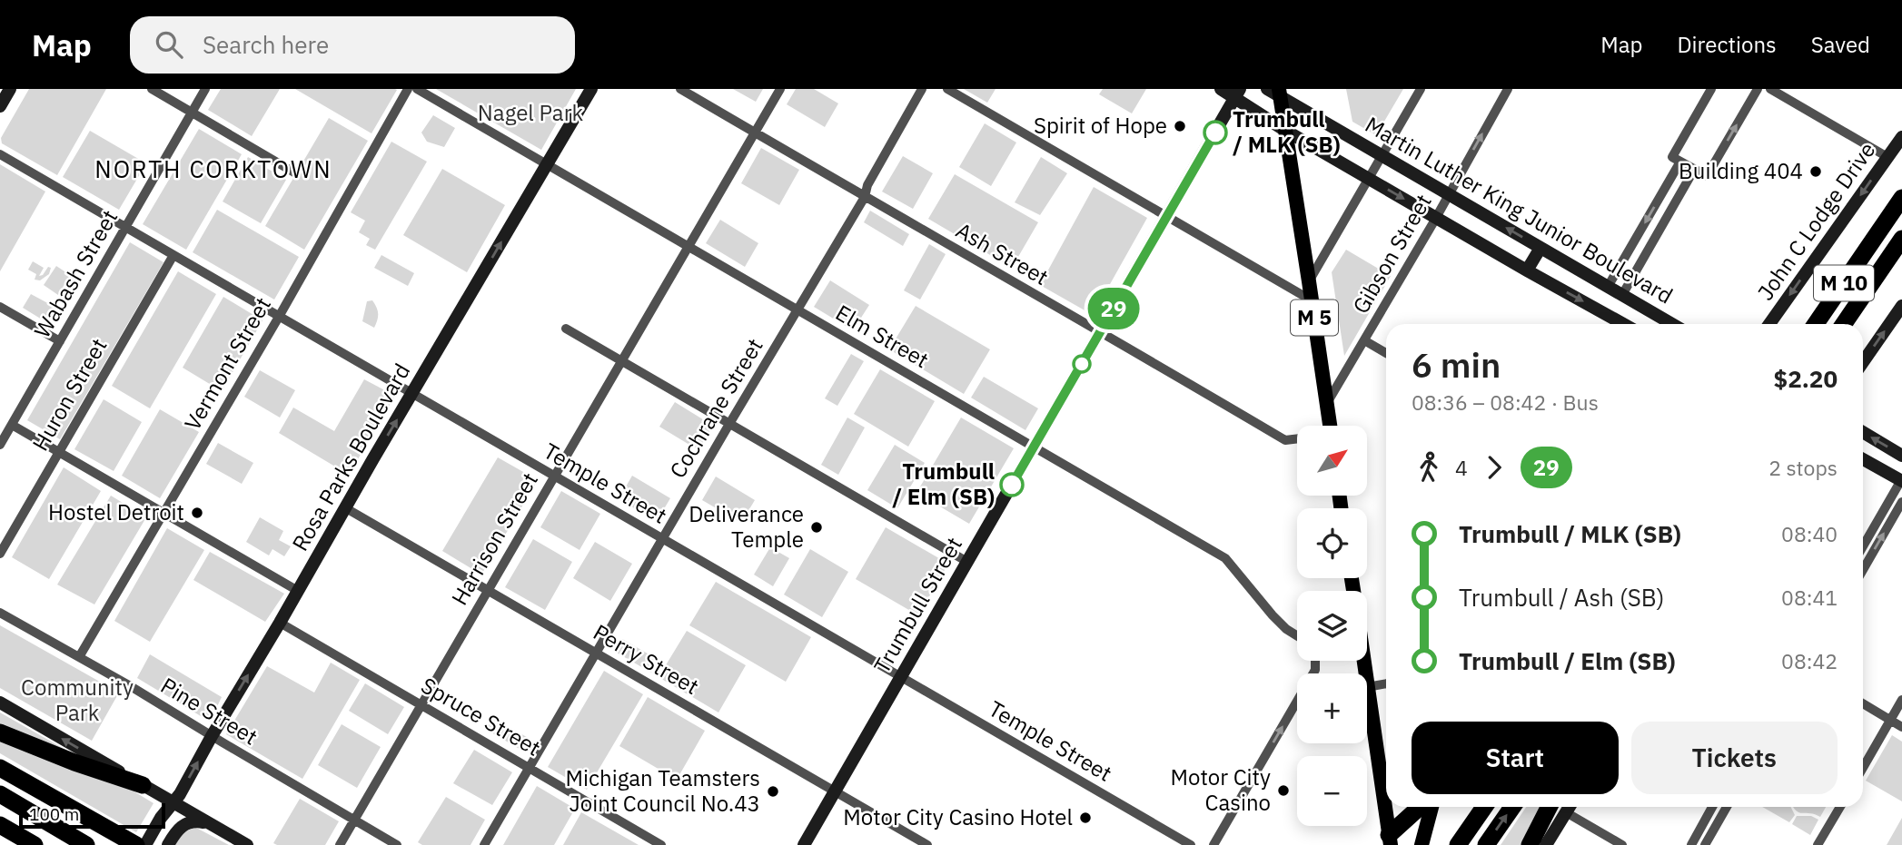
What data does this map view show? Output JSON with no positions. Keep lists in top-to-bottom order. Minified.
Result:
{"streets":{"highway":["M 10"],"main road":["M 5"],"street":["Martin Luther King Junior Boulevard","John C Lodge Drive","Ash Street","Gibson Street","Wabash Street","Elm Street","Vermont Street","Huron Street","Cochrane Street","Rosa Parks Boulevard","Temple Street","Harrison Street","Trumbull Street","Perry Street","Pine Street","Spruce Street"]},"crossings":[["Martin Luther King Junior Boulevard","Gibson Street"],["Martin Luther King Junior Boulevard","M 5"],["Martin Luther King Junior Boulevard","Trumbull Street"],["Ash Street","Cochrane Street"],["Ash Street","Harrison Street"],["Ash Street","Trumbull Street"],["Gibson Street","M 5"],["Wabash Street","Temple Street"],["Elm Street","Cochrane Street"],["Elm Street","Rosa Parks Boulevard"],["Elm Street","Harrison Street"],["Elm Street","Trumbull Street"],["Vermont Street","Temple Street"],["Vermont Street","Pine Street"],["Huron Street","Temple Street"],["Cochrane Street","Temple Street"],["Cochrane Street","Perry Street"],["Cochrane Street","Spruce Street"],["Rosa Parks Boulevard","Temple Street"],["Rosa Parks Boulevard","Perry Street"],["Rosa Parks Boulevard","Pine Street"],["Rosa Parks Boulevard","Spruce Street"],["Temple Street","Harrison Street"],["Temple Street","Trumbull Street"],["Harrison Street","Perry Street"],["Harrison Street","Pine Street"],["Harrison Street","Spruce Street"],["Trumbull Street","Perry Street"]],"one_way":["Rosa Parks Boulevard"],"districts":["NORTH CORKTOWN"],"parks":["Nagel Park","Community Park"],"places":["Spirit of Hope","Trumbull / MLK (SB)","Building 404","Trumbull / Elm (SB)","Hostel Detroit","Deliverance Temple","Motor City Casino","Michigan Teamsters Joint Council No.43","Motor City Casino Hotel"],"lines":["bus line 29"],"scale_bar":"100 m","north":"top right","page":{"header":"Map","search":"Search here","nav":["Map","Directions","Saved"],"on_map":"29","heading":["6 min","08:36 – 08:42 · Bus","$2.20"],"map_buttons":["+","−"],"legs":["4","29","2 stops"],"list":[{"name":"Trumbull / MLK (SB)","value":"08:40"},{"name":"Trumbull / Ash (SB)","value":"08:41"},{"name":"Trumbull / Elm (SB)","value":"08:42"}],"buttons":["Start","Tickets"],"scale":"100 m"}}
